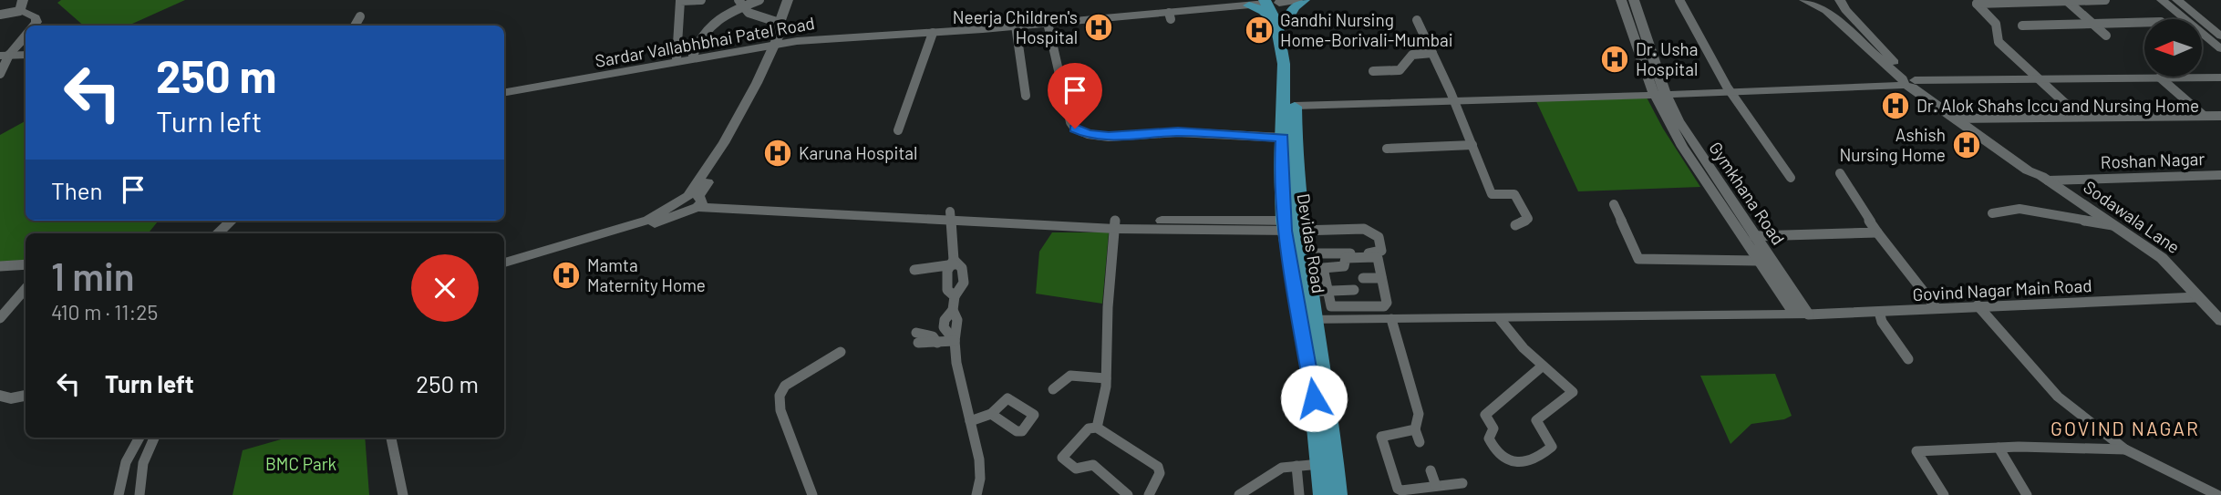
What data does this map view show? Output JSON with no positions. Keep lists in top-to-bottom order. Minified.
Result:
{"streets":{"main road":["Sardar Vallabhbhai Patel Road","Devidas Road"],"street":["Roshan Nagar","Gymkhana Road","Sodawala Lane","Govind Nagar Main Road"]},"crossings":[["Sardar Vallabhbhai Patel Road","Devidas Road"],["Roshan Nagar","Sodawala Lane"],["Gymkhana Road","Govind Nagar Main Road"],["Sodawala Lane","Govind Nagar Main Road"]],"districts":["GOVIND NAGAR"],"parks":["BMC Park"],"places":{"hospital":["Neerja Children's Hospital","Gandhi Nursing Home-Borivali-Mumbai","Dr. Usha Hospital","Dr. Alok Shahs Iccu and Nursing Home","Ashish Nursing Home","Karuna Hospital","Mamta Maternity Home"]},"north":"left","page":{"turn":["250 m","Turn left"],"then":"Then","heading":["1 min","410 m · 11:25"],"list":[{"name":"Turn left","value":"250 m"}]}}
